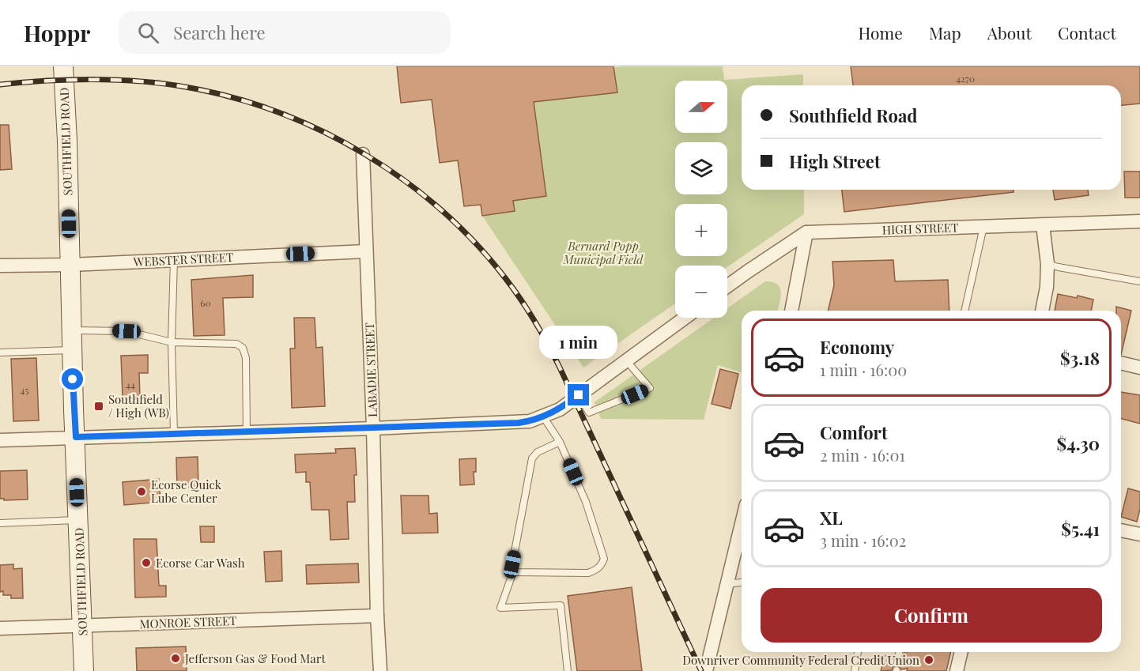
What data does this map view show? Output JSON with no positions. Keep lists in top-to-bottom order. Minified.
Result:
{"streets":{"main road":["SOUTHFIELD ROAD"],"street":["HIGH STREET","WEBSTER STREET","LABADIE STREET","MONROE STREET"]},"crossings":[["SOUTHFIELD ROAD","WEBSTER STREET"],["SOUTHFIELD ROAD","MONROE STREET"],["WEBSTER STREET","LABADIE STREET"],["LABADIE STREET","MONROE STREET"]],"parks":["Bernard Popp Municipal Field"],"places":{"transit":["Southfield / High (WB)"],"other":["Ecorse Quick Lube Center","Ecorse Car Wash","Jefferson Gas & Food Mart","Downriver Community Federal Credit Union"]},"house_numbers":["4270","60","44","45"],"north":"right","page":{"header":"Hoppr","search":"Search here","nav":["Home","Map","About","Contact"],"map_buttons":["+","−"],"banner":["Southfield Road","High Street"],"list":[{"name":"Economy","note":"1 min · 16:00","value":"$3.18"},{"name":"Comfort","note":"2 min · 16:01","value":"$4.30"},{"name":"XL","note":"3 min · 16:02","value":"$5.41"}],"bubble":"1 min","buttons":"Confirm"}}
